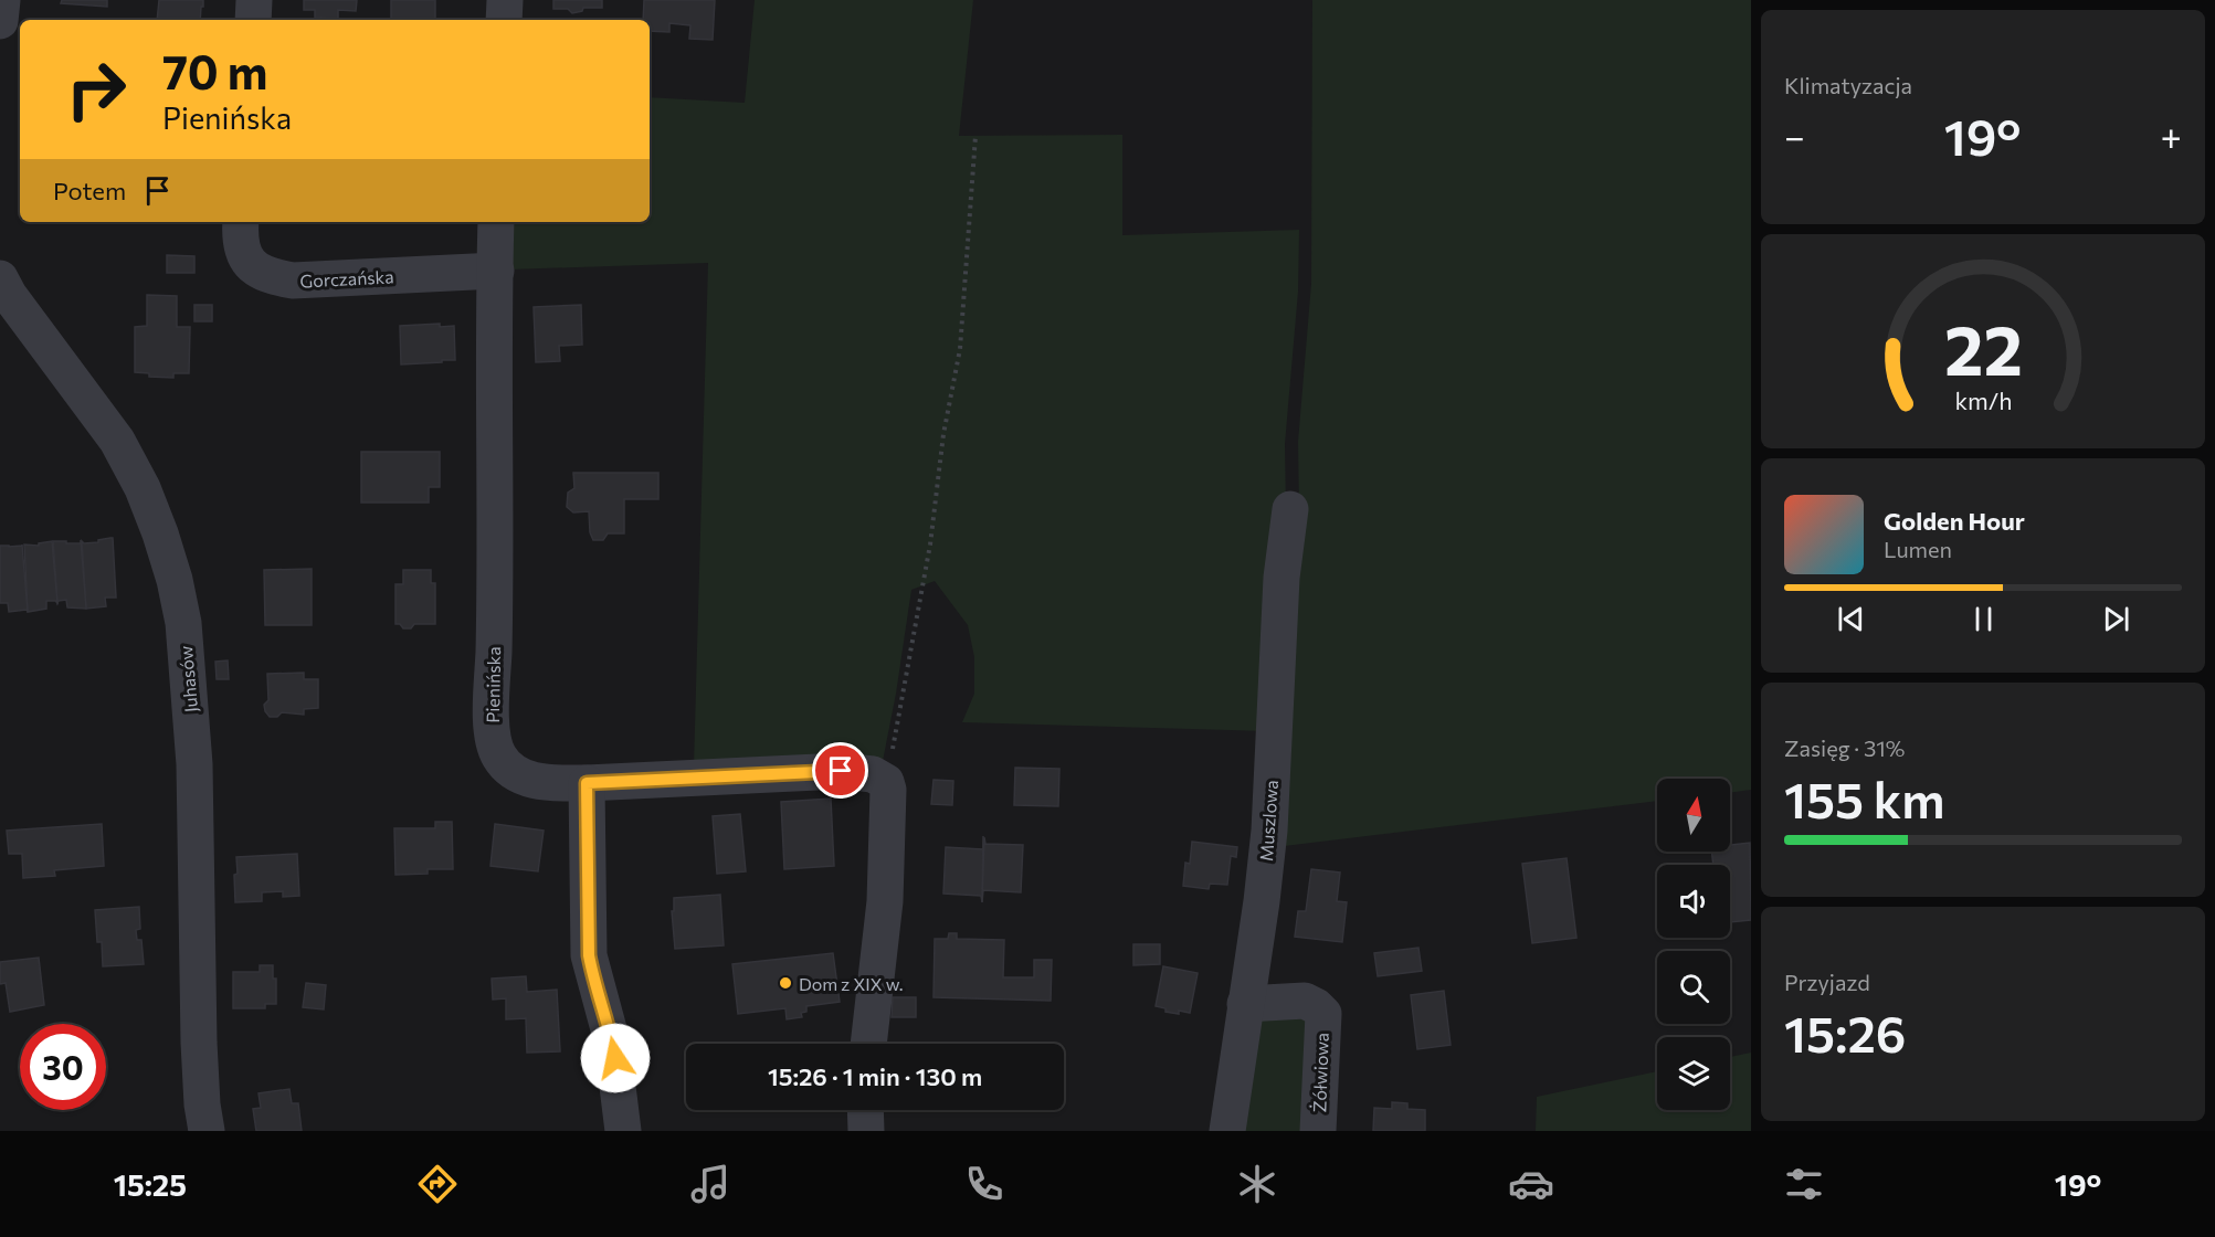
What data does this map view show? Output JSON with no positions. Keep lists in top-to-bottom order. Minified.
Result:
{"streets":{"street":["Gorczańska","Juhasów","Pienińska","Muszlowa","Żółwiowa"]},"crossings":[["Gorczańska","Pienińska"],["Muszlowa","Żółwiowa"]],"places":["Dom z XIX w."],"north":"top","page":{"tile":["Klimatyzacja",["Zasięg · 31%","155 km"],["Przyjazd","15:26"]],"turn":["70 m","Pienińska"],"heat":["−","19°","+"],"then":"Potem","song":["Golden Hour","Lumen"],"limit":"30","trip":"15:26 · 1 min · 130 m","tabs":["15:25","19°"],"gauge":["22","km/h"]}}
